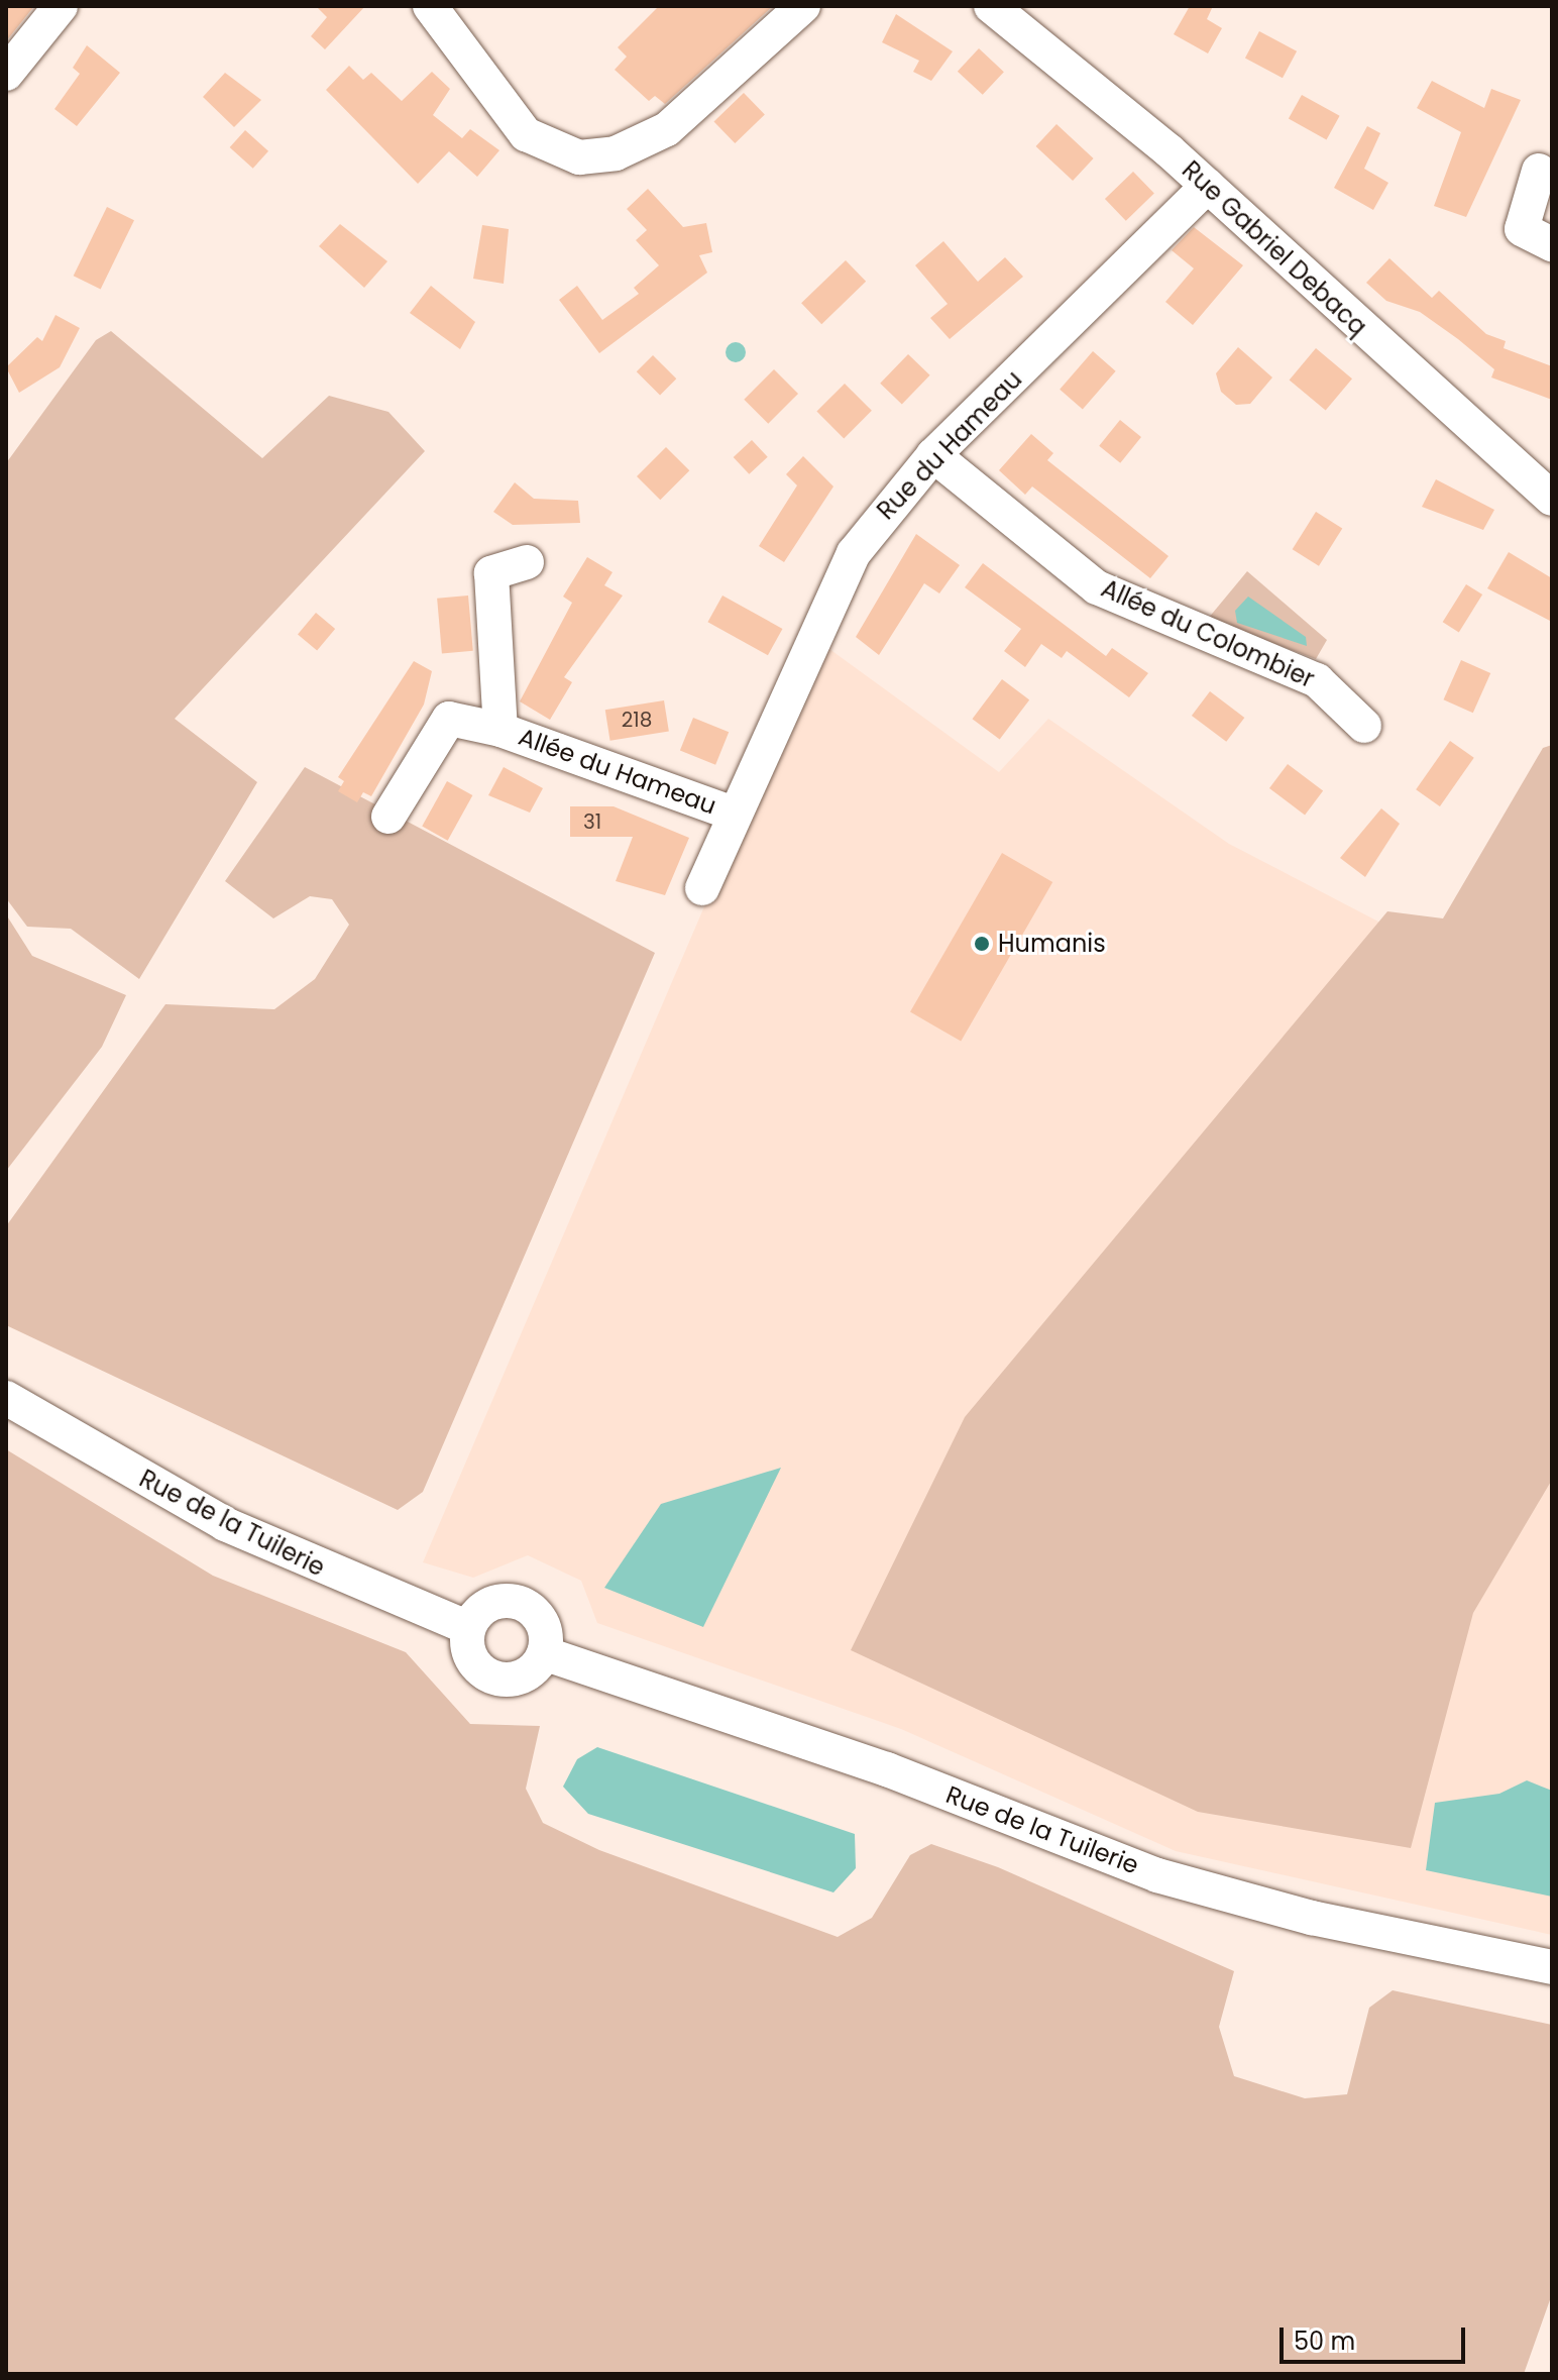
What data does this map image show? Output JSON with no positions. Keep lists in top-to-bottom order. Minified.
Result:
{"streets":{"street":["Rue Gabriel Debacq","Rue du Hameau","Allée du Colombier","Allée du Hameau","Rue de la Tuilerie"]},"crossings":[["Rue Gabriel Debacq","Rue du Hameau"],["Rue du Hameau","Allée du Colombier"],["Rue du Hameau","Allée du Hameau"]],"places":["Humanis"],"house_numbers":["218","31"],"scale_bar":"50 m"}
